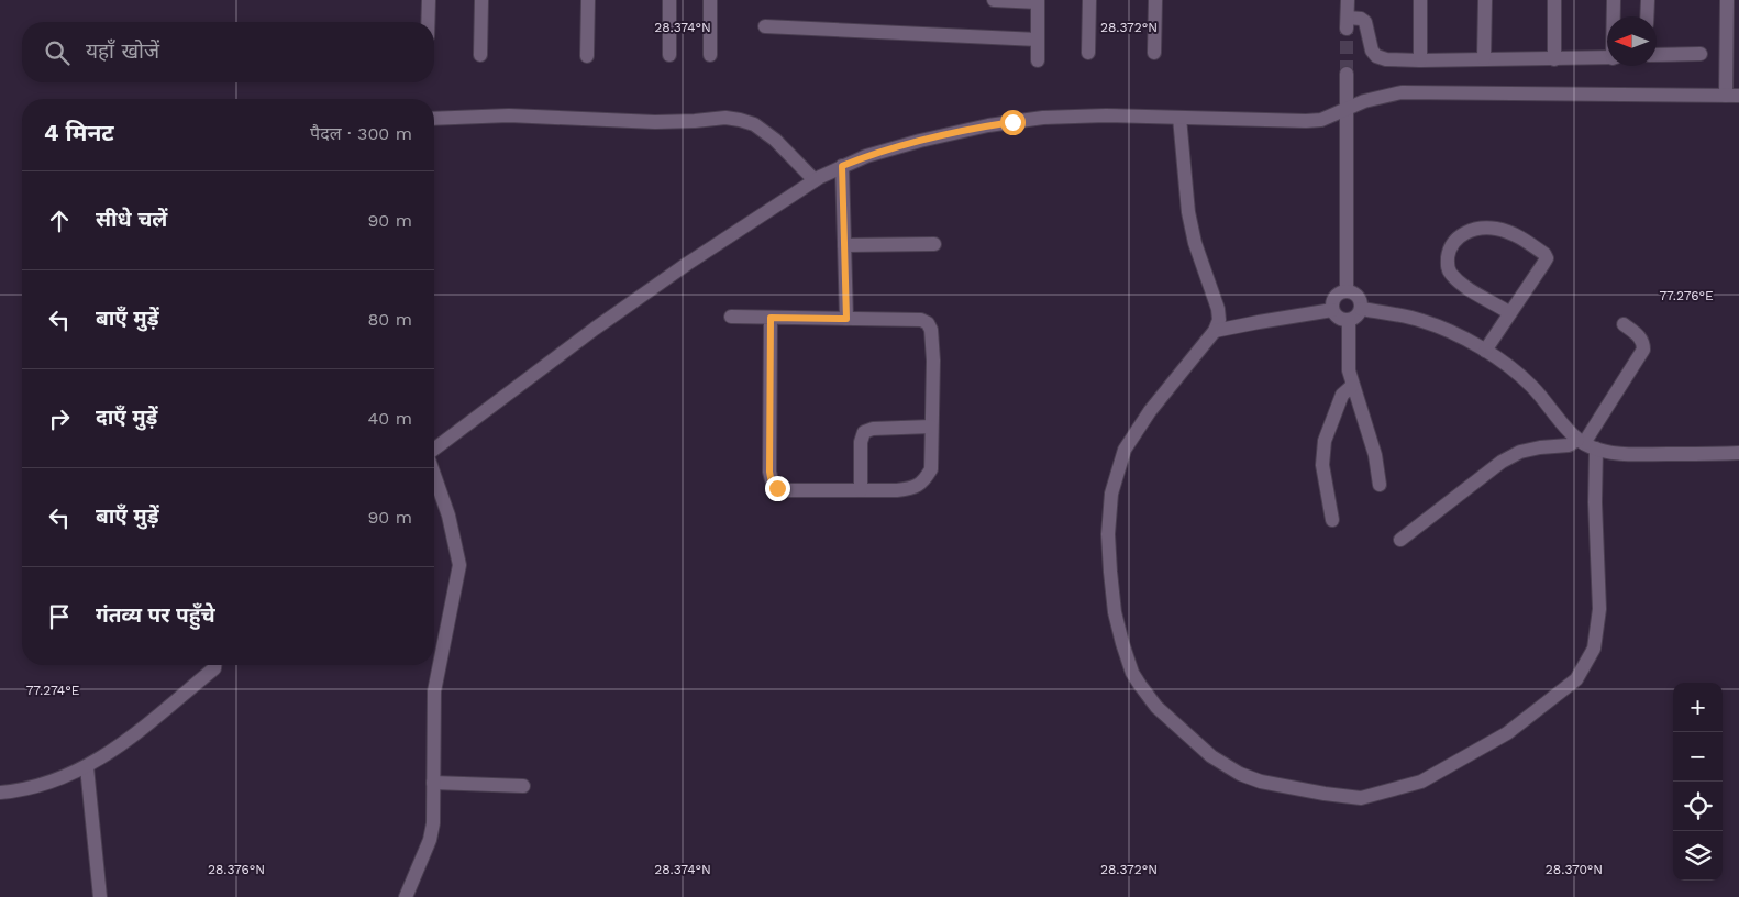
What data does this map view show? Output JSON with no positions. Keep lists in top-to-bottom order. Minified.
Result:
{"north":"left","page":{"search":"यहाँ खोजें","heading":["4 मिनट","पैदल · 300 m"],"list":[["सीधे चलें","90 m"],["बाएँ मुड़ें","80 m"],["दाएँ मुड़ें","40 m"],["बाएँ मुड़ें","90 m"],"गंतव्य पर पहुँचे"],"map_buttons":["+","−"]},"coordinates":["28.374°N","28.372°N","77.276°E","77.274°E","28.376°N","28.370°N"]}
